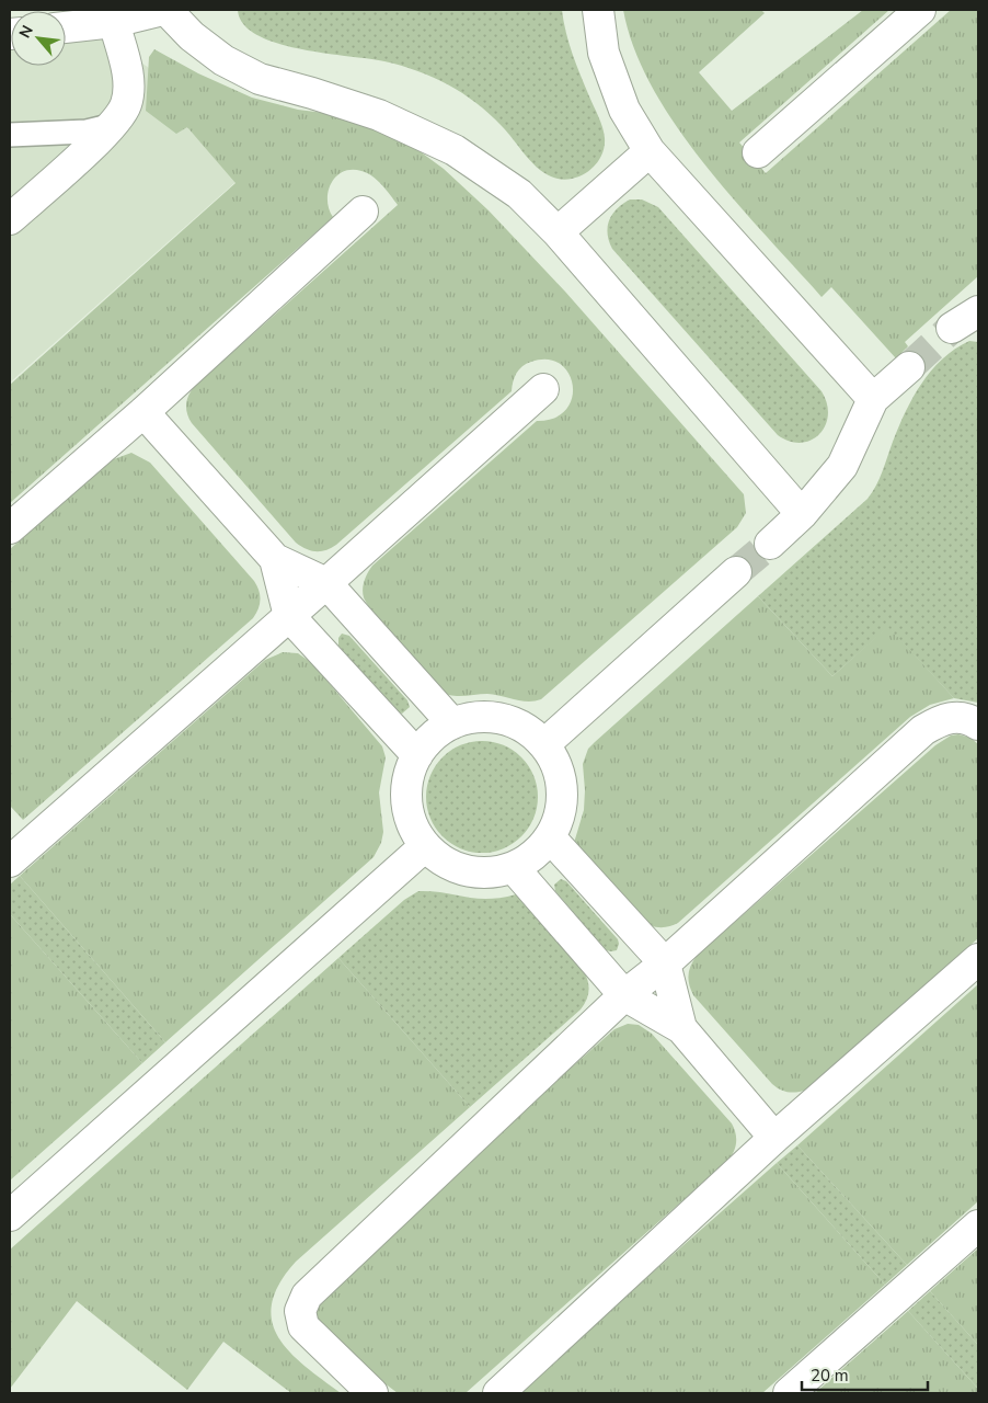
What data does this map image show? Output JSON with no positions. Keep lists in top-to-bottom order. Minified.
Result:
{"scale_bar":"20 m","north":"top left"}
